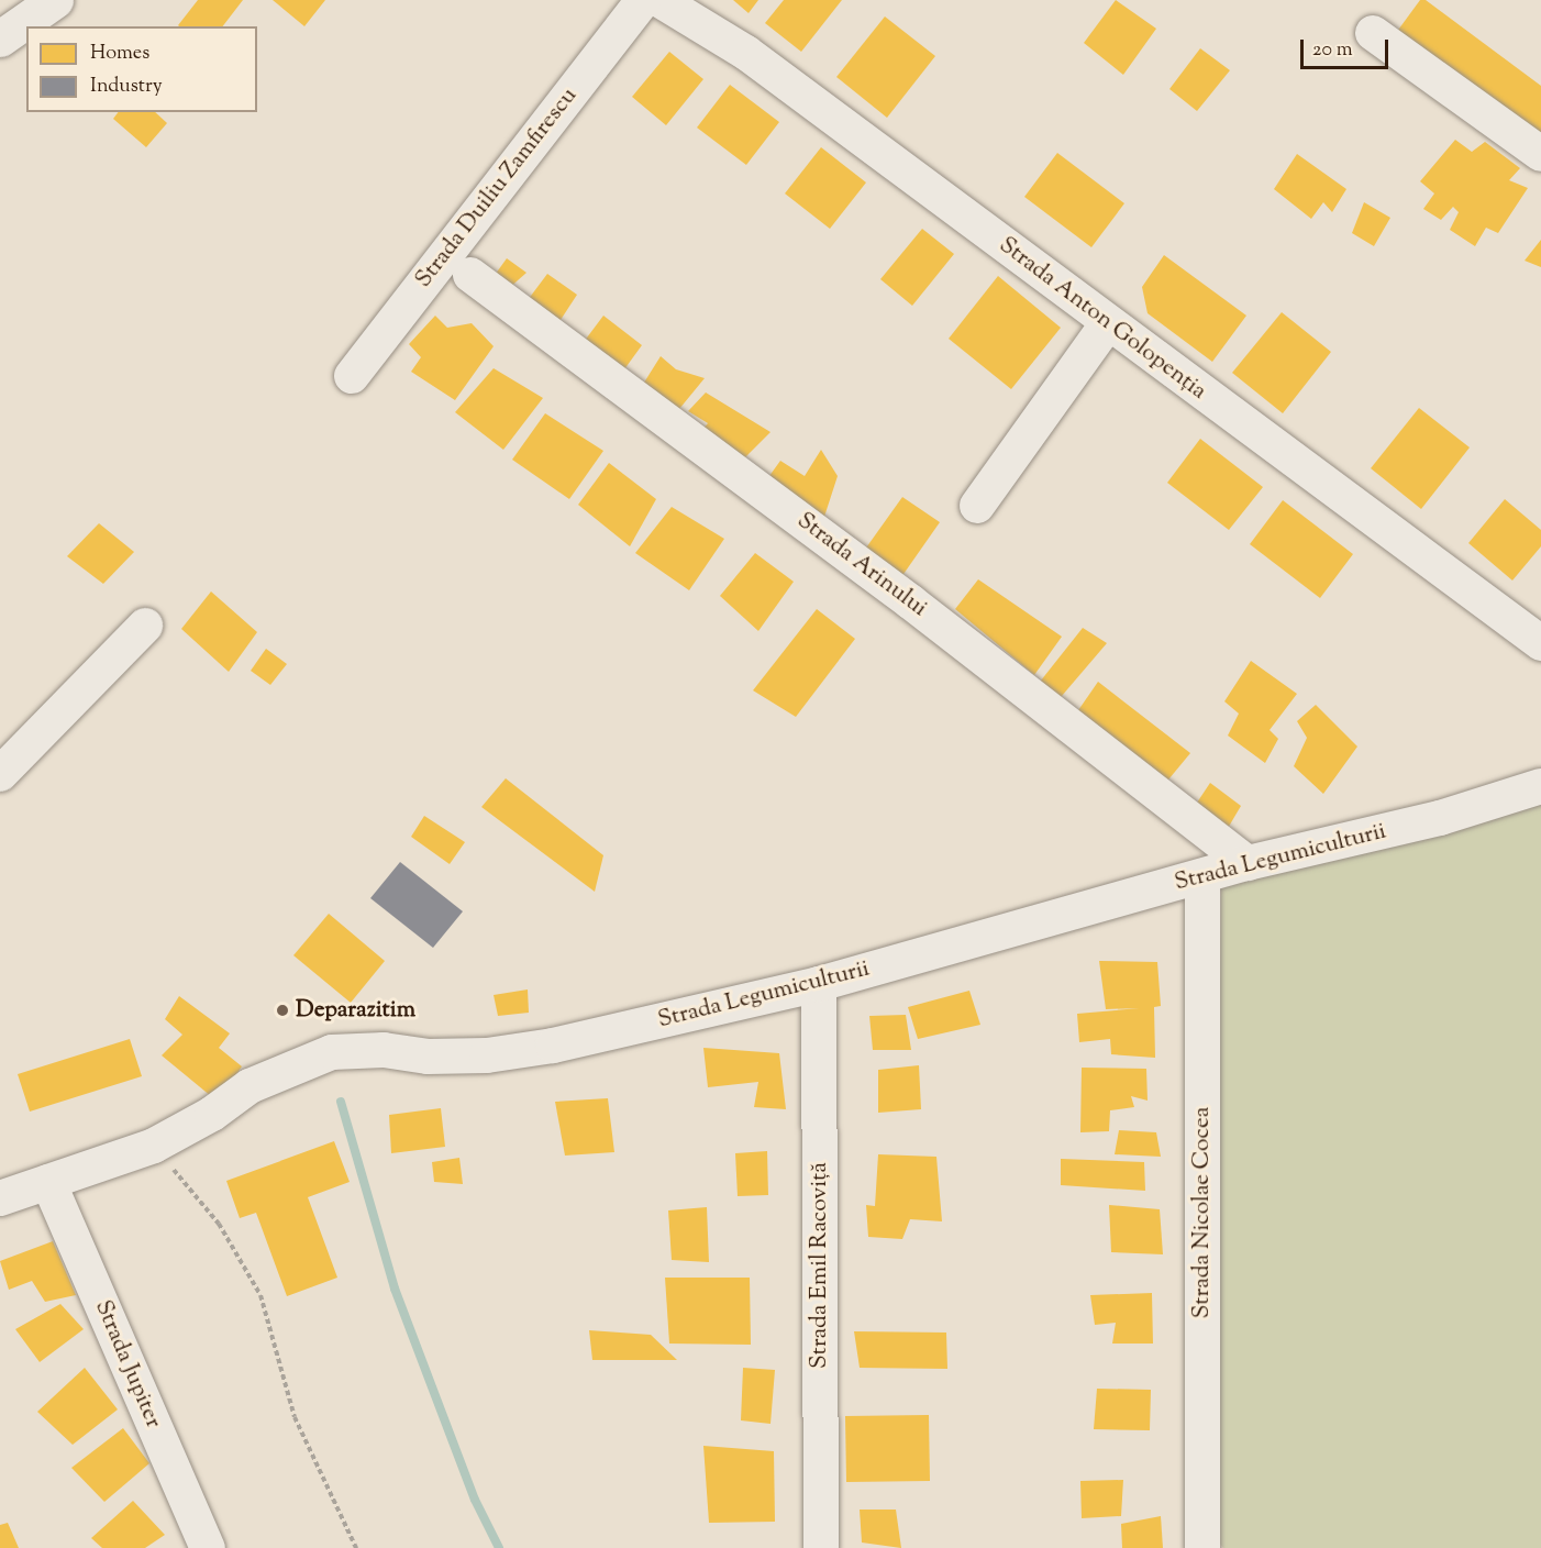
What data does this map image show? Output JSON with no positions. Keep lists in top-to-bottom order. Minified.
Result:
{"streets":{"street":["Strada Duiliu Zamfirescu","Strada Anton Golopenția","Strada Arinului","Strada Legumiculturii","Strada Nicolae Cocea","Strada Emil Racoviță","Strada Jupiter"]},"crossings":[["Strada Arinului","Strada Legumiculturii"],["Strada Legumiculturii","Strada Nicolae Cocea"],["Strada Legumiculturii","Strada Emil Racoviță"],["Strada Legumiculturii","Strada Jupiter"]],"places":["Deparazitim"],"legend":["Homes","Industry"],"scale_bar":"20 m"}
